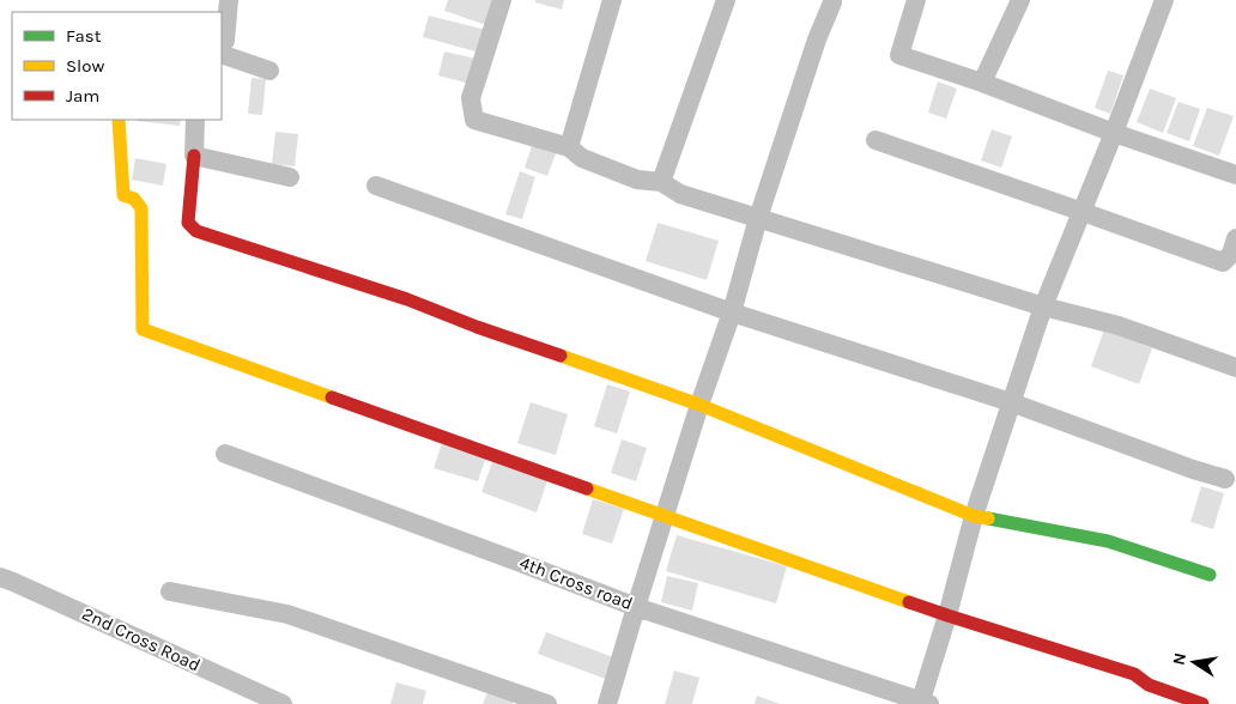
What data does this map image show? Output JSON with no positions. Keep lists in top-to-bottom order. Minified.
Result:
{"streets":{"street":["4th Cross road","2nd Cross Road"]},"legend":["Fast","Slow","Jam"],"north":"left"}
